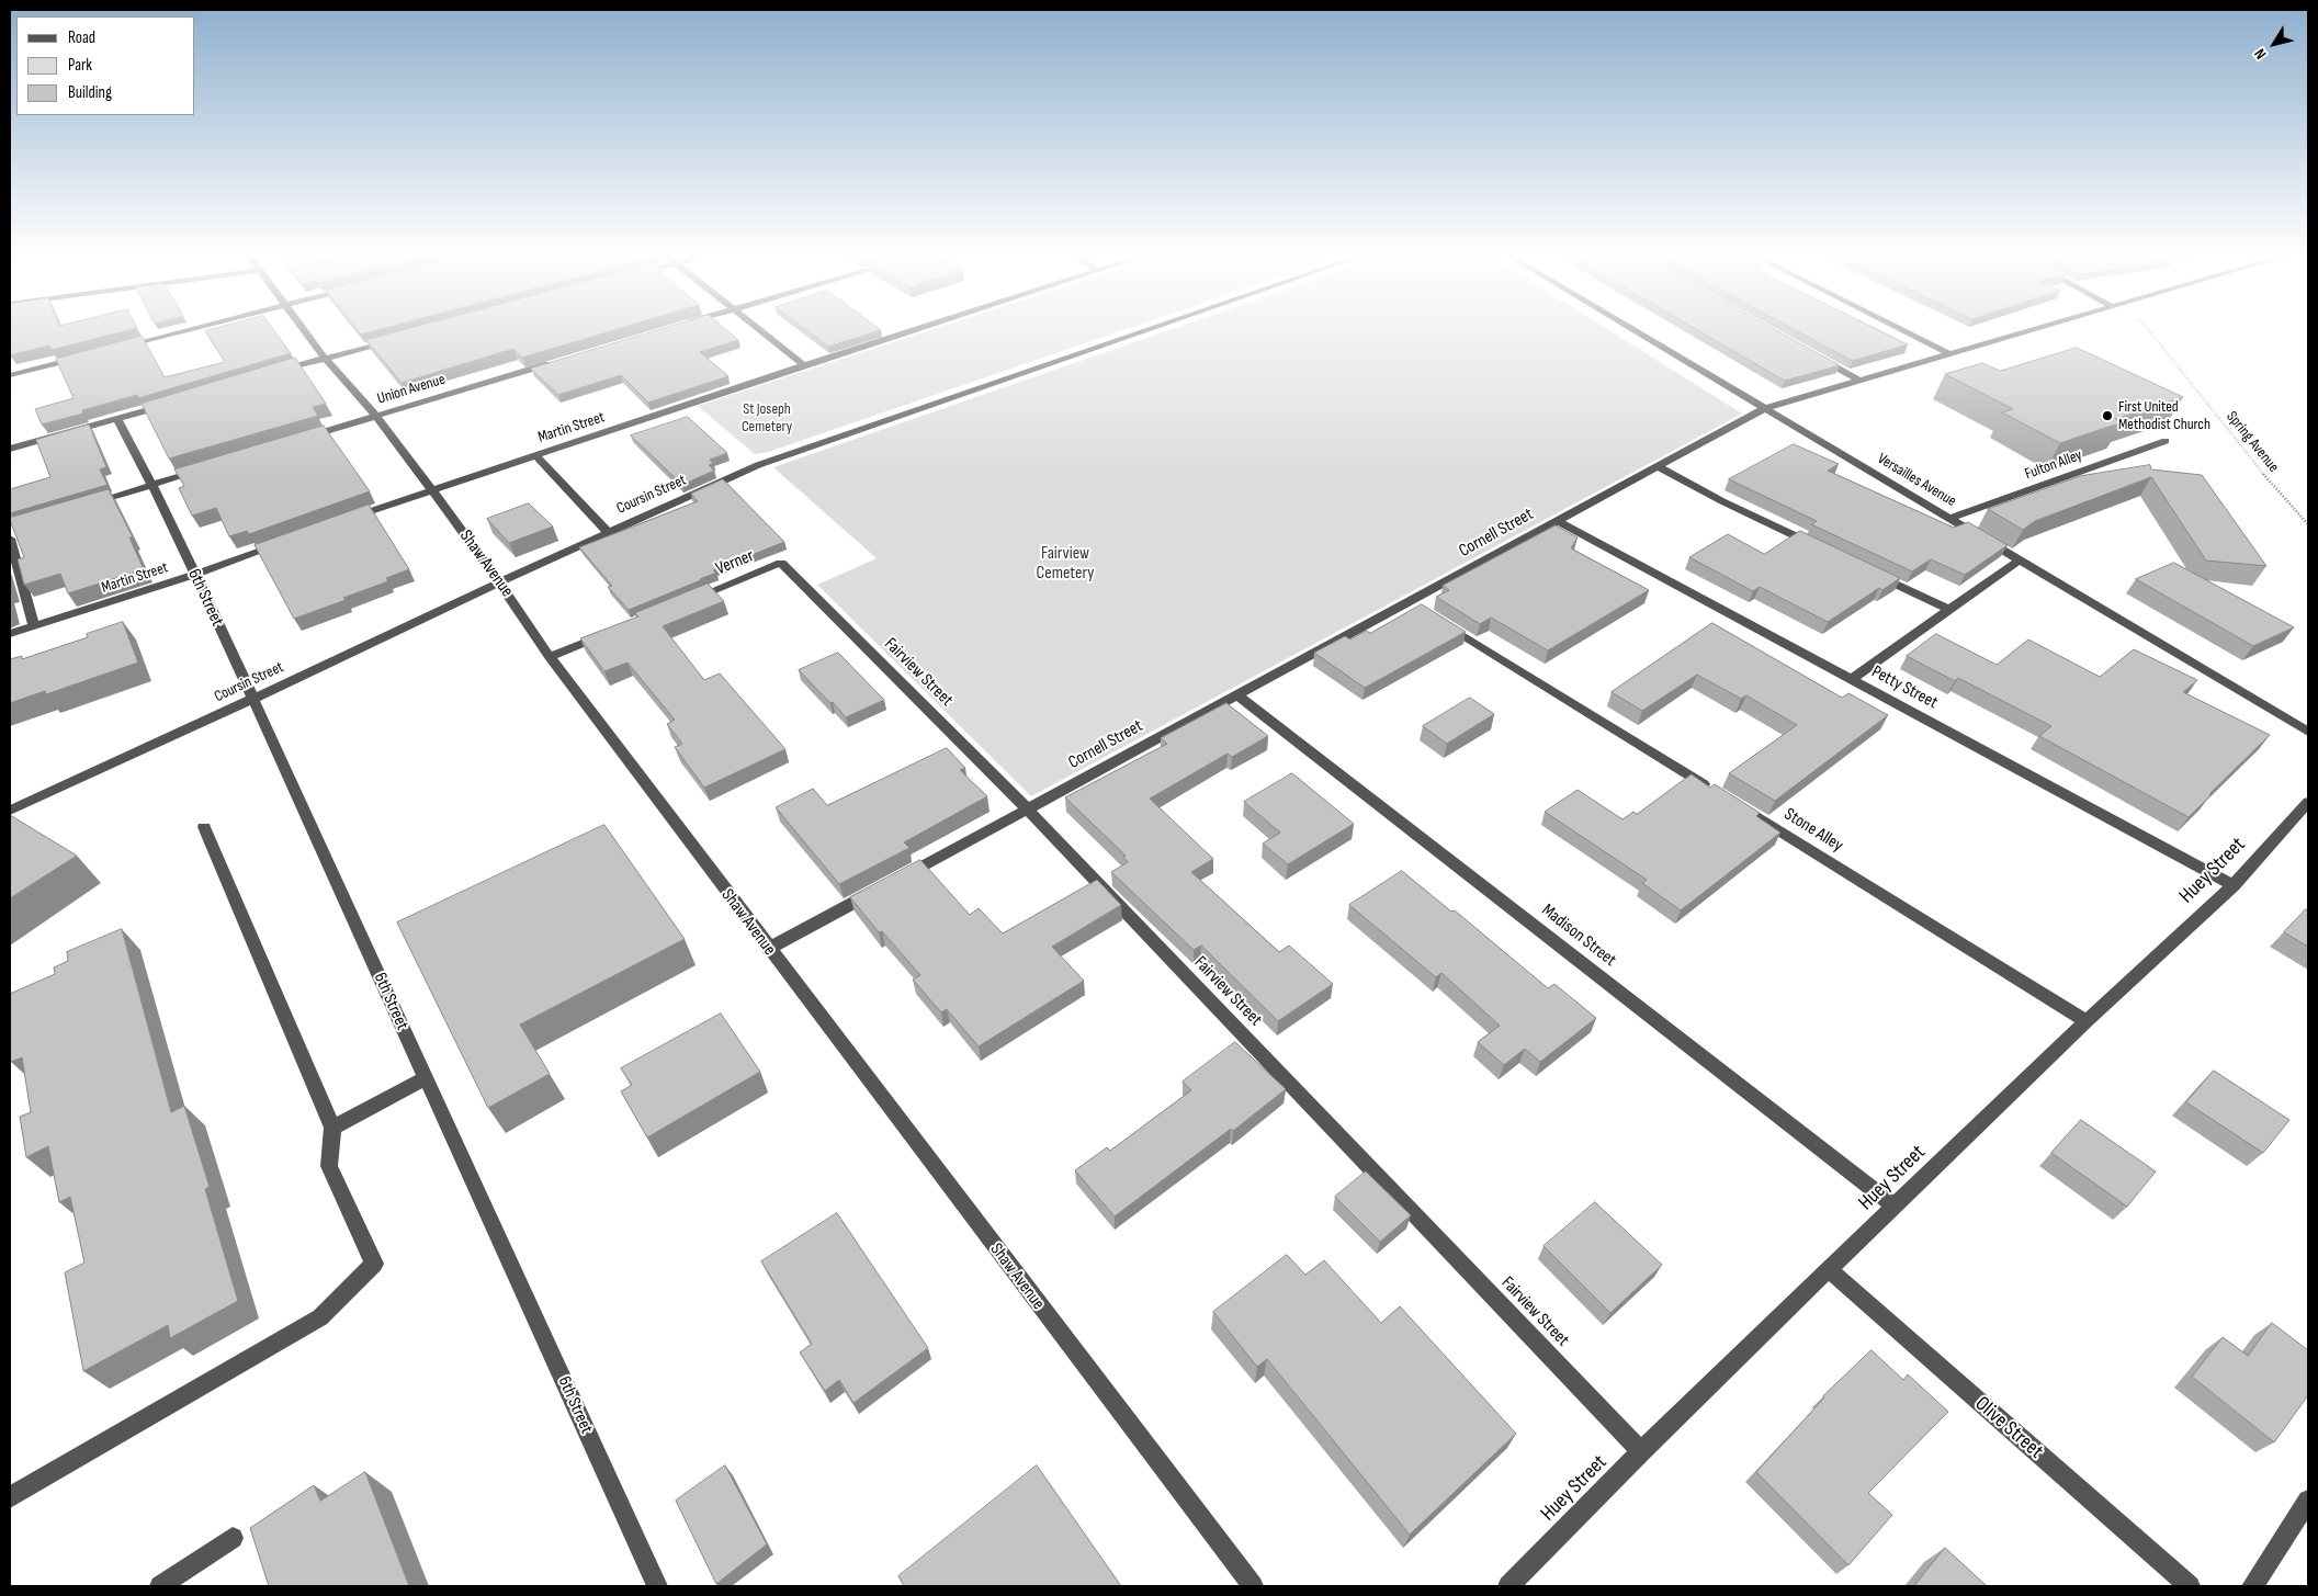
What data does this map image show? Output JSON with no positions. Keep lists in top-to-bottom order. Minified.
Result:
{"streets":{"street":["Union Avenue","Martin Street","Fulton Alley","Versailles Avenue","Coursin Street","Cornell Street","Verner","Shaw Avenue","6th Street","Fairview Street","Petty Street","Stone Alley","Huey Street","Madison Street","Olive Street"],"path":["Spring Avenue"]},"crossings":[["Union Avenue","Shaw Avenue"],["Martin Street","Shaw Avenue"],["Martin Street","6th Street"],["Fulton Alley","Versailles Avenue"],["Versailles Avenue","Cornell Street"],["Coursin Street","Shaw Avenue"],["Coursin Street","6th Street"],["Cornell Street","Shaw Avenue"],["Cornell Street","Fairview Street"],["Cornell Street","Petty Street"],["Cornell Street","Madison Street"],["Verner","Fairview Street"],["Fairview Street","Huey Street"],["Petty Street","Huey Street"],["Stone Alley","Huey Street"],["Huey Street","Madison Street"],["Huey Street","Olive Street"]],"parks":["St Joseph Cemetery","Fairview Cemetery"],"places":["First United Methodist Church"],"legend":["Road","Park","Building"],"north":"bottom left"}
